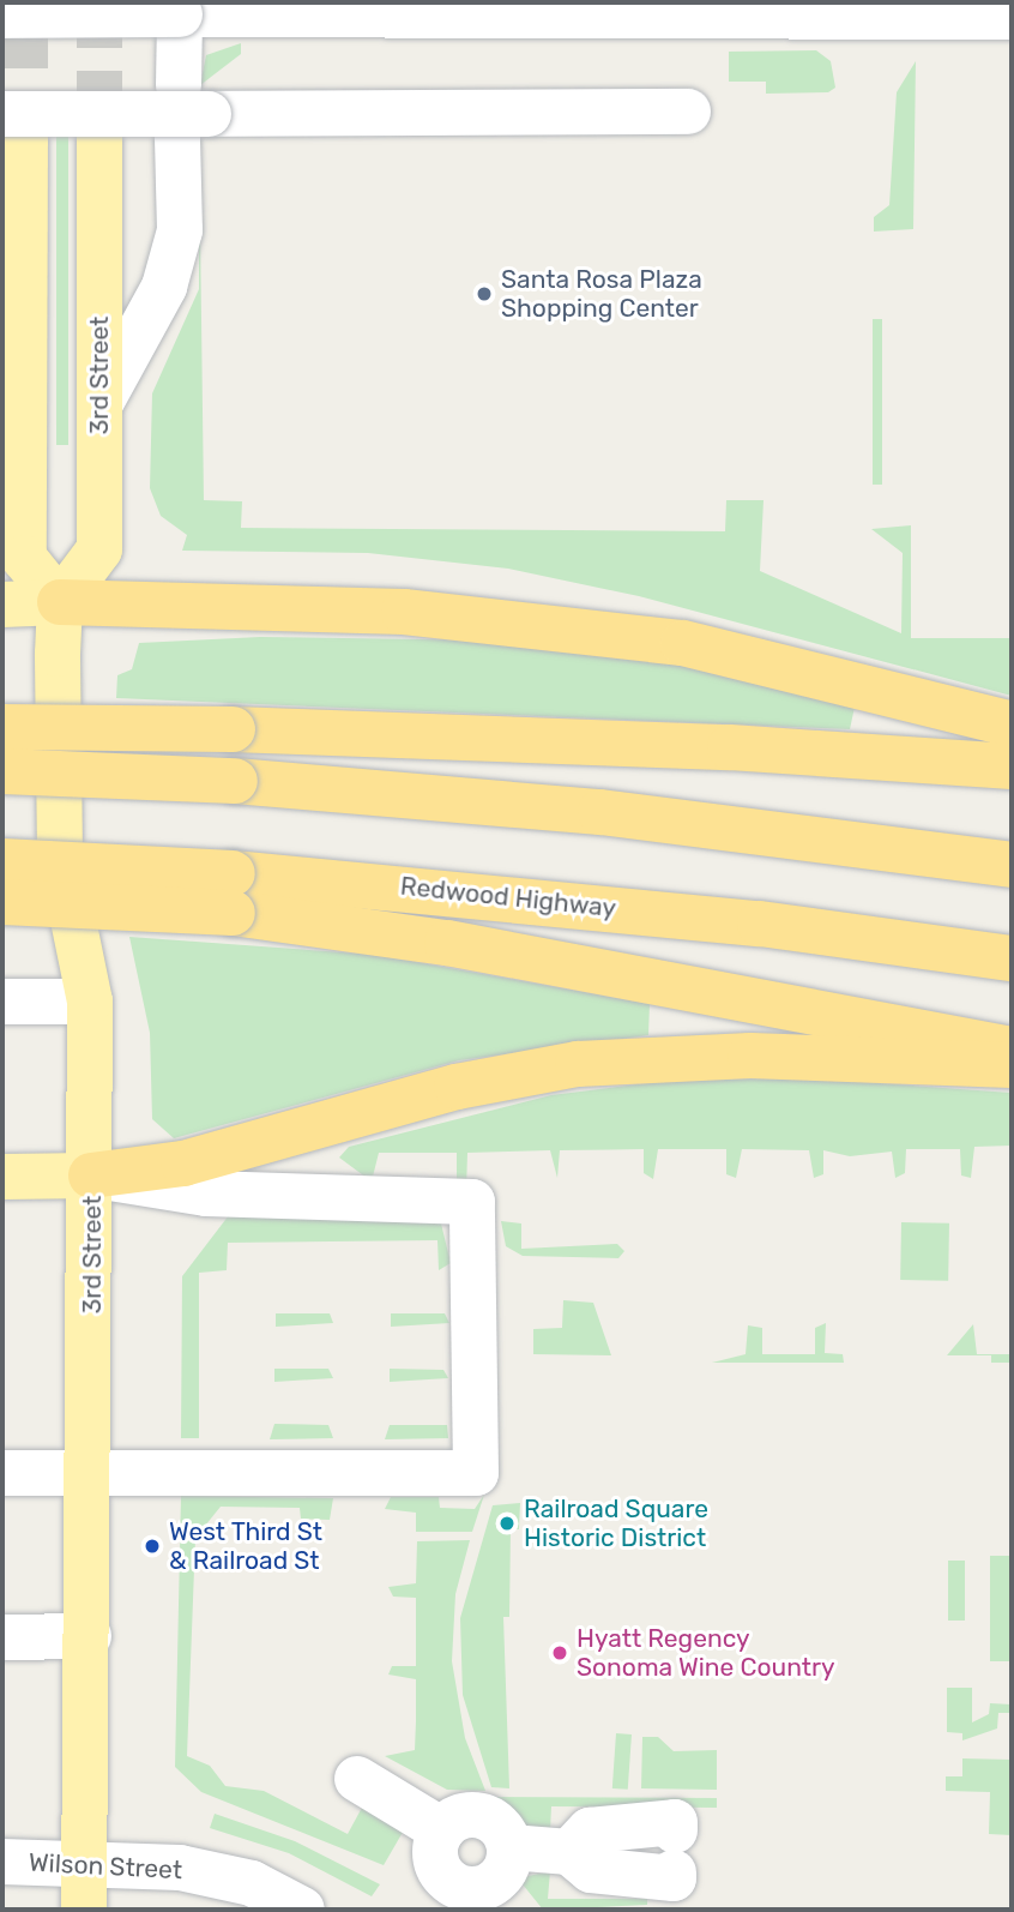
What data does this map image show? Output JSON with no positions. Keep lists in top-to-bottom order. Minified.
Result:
{"streets":{"highway":["Redwood Highway"],"main road":["3rd Street"],"street":["Wilson Street"]},"crossings":[["3rd Street","Wilson Street"]],"places":["Santa Rosa Plaza Shopping Center","Railroad Square Historic District","West Third St & Railroad St","Hyatt Regency Sonoma Wine Country"]}
